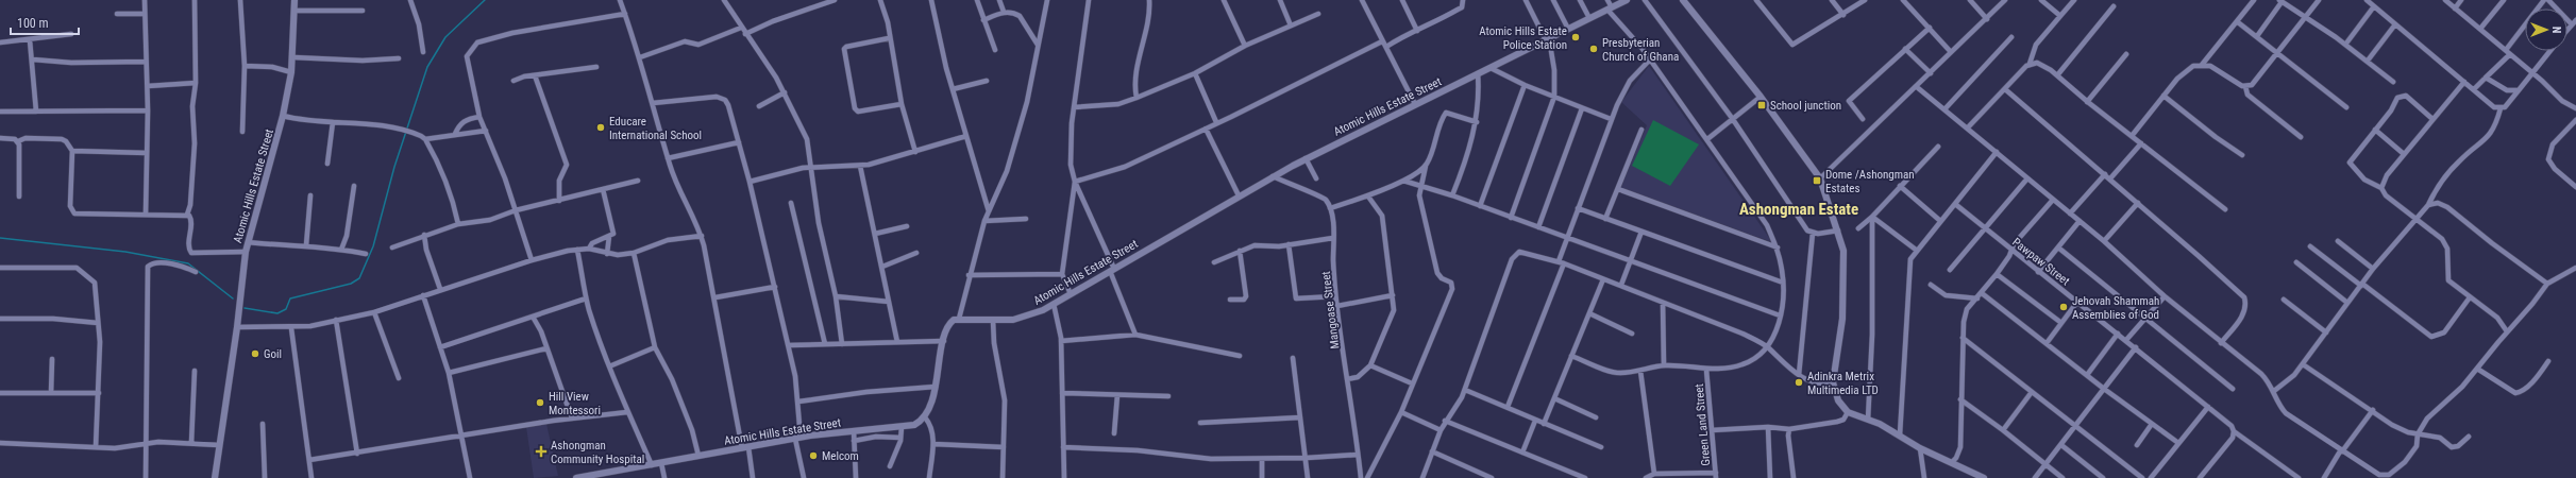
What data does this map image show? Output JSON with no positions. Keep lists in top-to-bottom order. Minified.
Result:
{"streets":{"street":["Atomic Hills Estate Street","Pawpaw Street","Mangoase Street","Green Land Street"]},"districts":["Ashongman Estate"],"places":{"other":["Atomic Hills Estate Police Station","Presbyterian Church of Ghana","Educare International School","Jehovah Shammah Assemblies of God","Goil","Adinkra Metrix Multimedia LTD","Hill View Montessori","Melcom"],"transit":["School junction","Dome /Ashongman Estates"],"health":["Ashongman Community Hospital"]},"scale_bar":"100 m","north":"right"}
